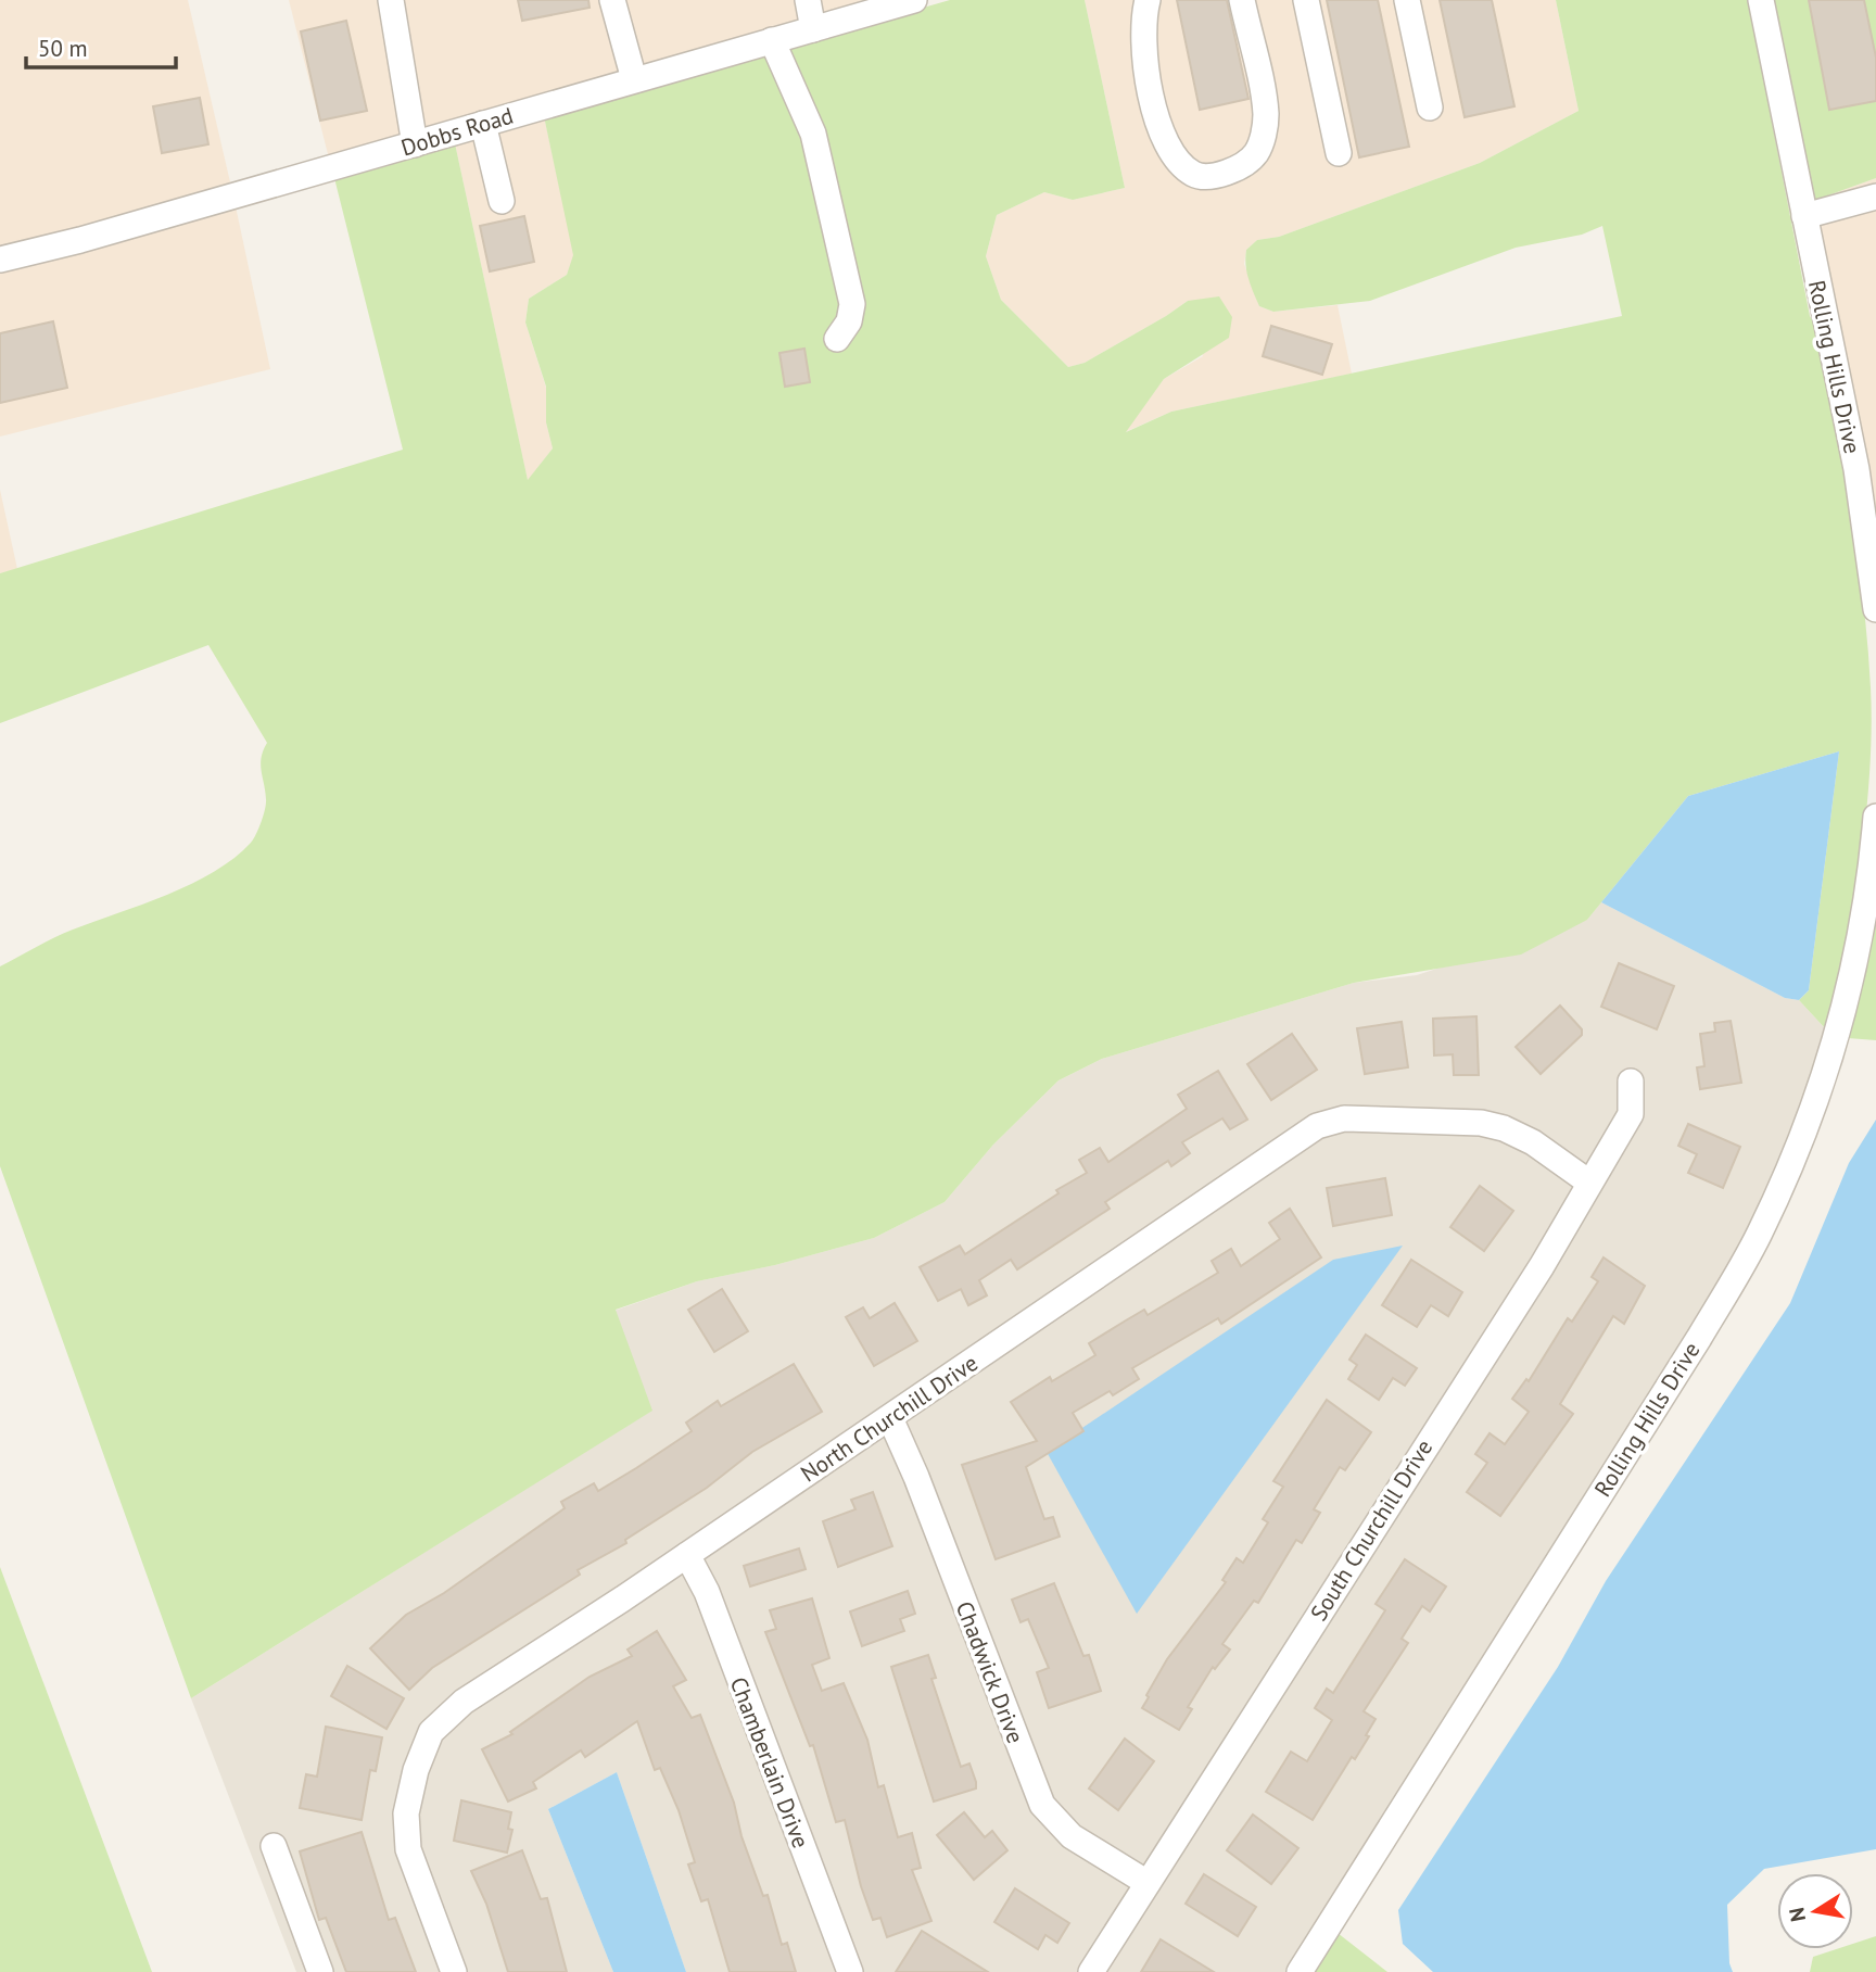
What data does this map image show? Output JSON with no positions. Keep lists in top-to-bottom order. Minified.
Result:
{"streets":{"street":["Dobbs Road","Rolling Hills Drive","North Churchill Drive","South Churchill Drive","Chadwick Drive","Chamberlain Drive"]},"crossings":[["North Churchill Drive","South Churchill Drive"],["North Churchill Drive","Chadwick Drive"],["North Churchill Drive","Chamberlain Drive"],["South Churchill Drive","Chadwick Drive"]],"scale_bar":"50 m","north":"left"}
